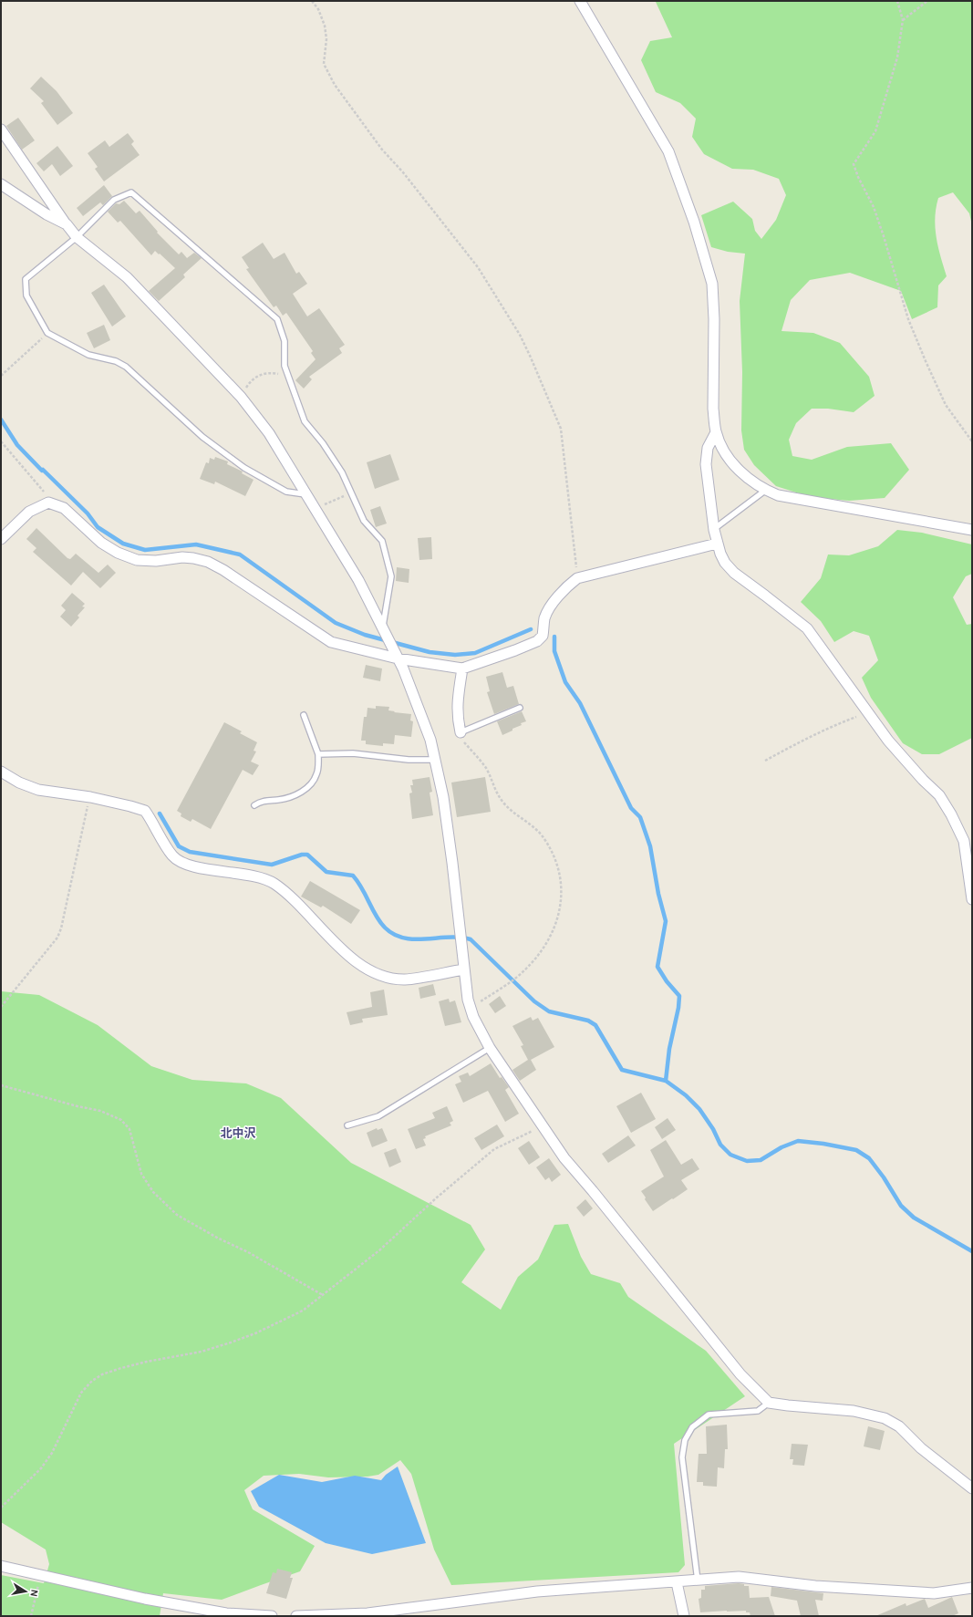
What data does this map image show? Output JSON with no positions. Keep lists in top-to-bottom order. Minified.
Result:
{"districts":["北中沢"],"north":"right"}
